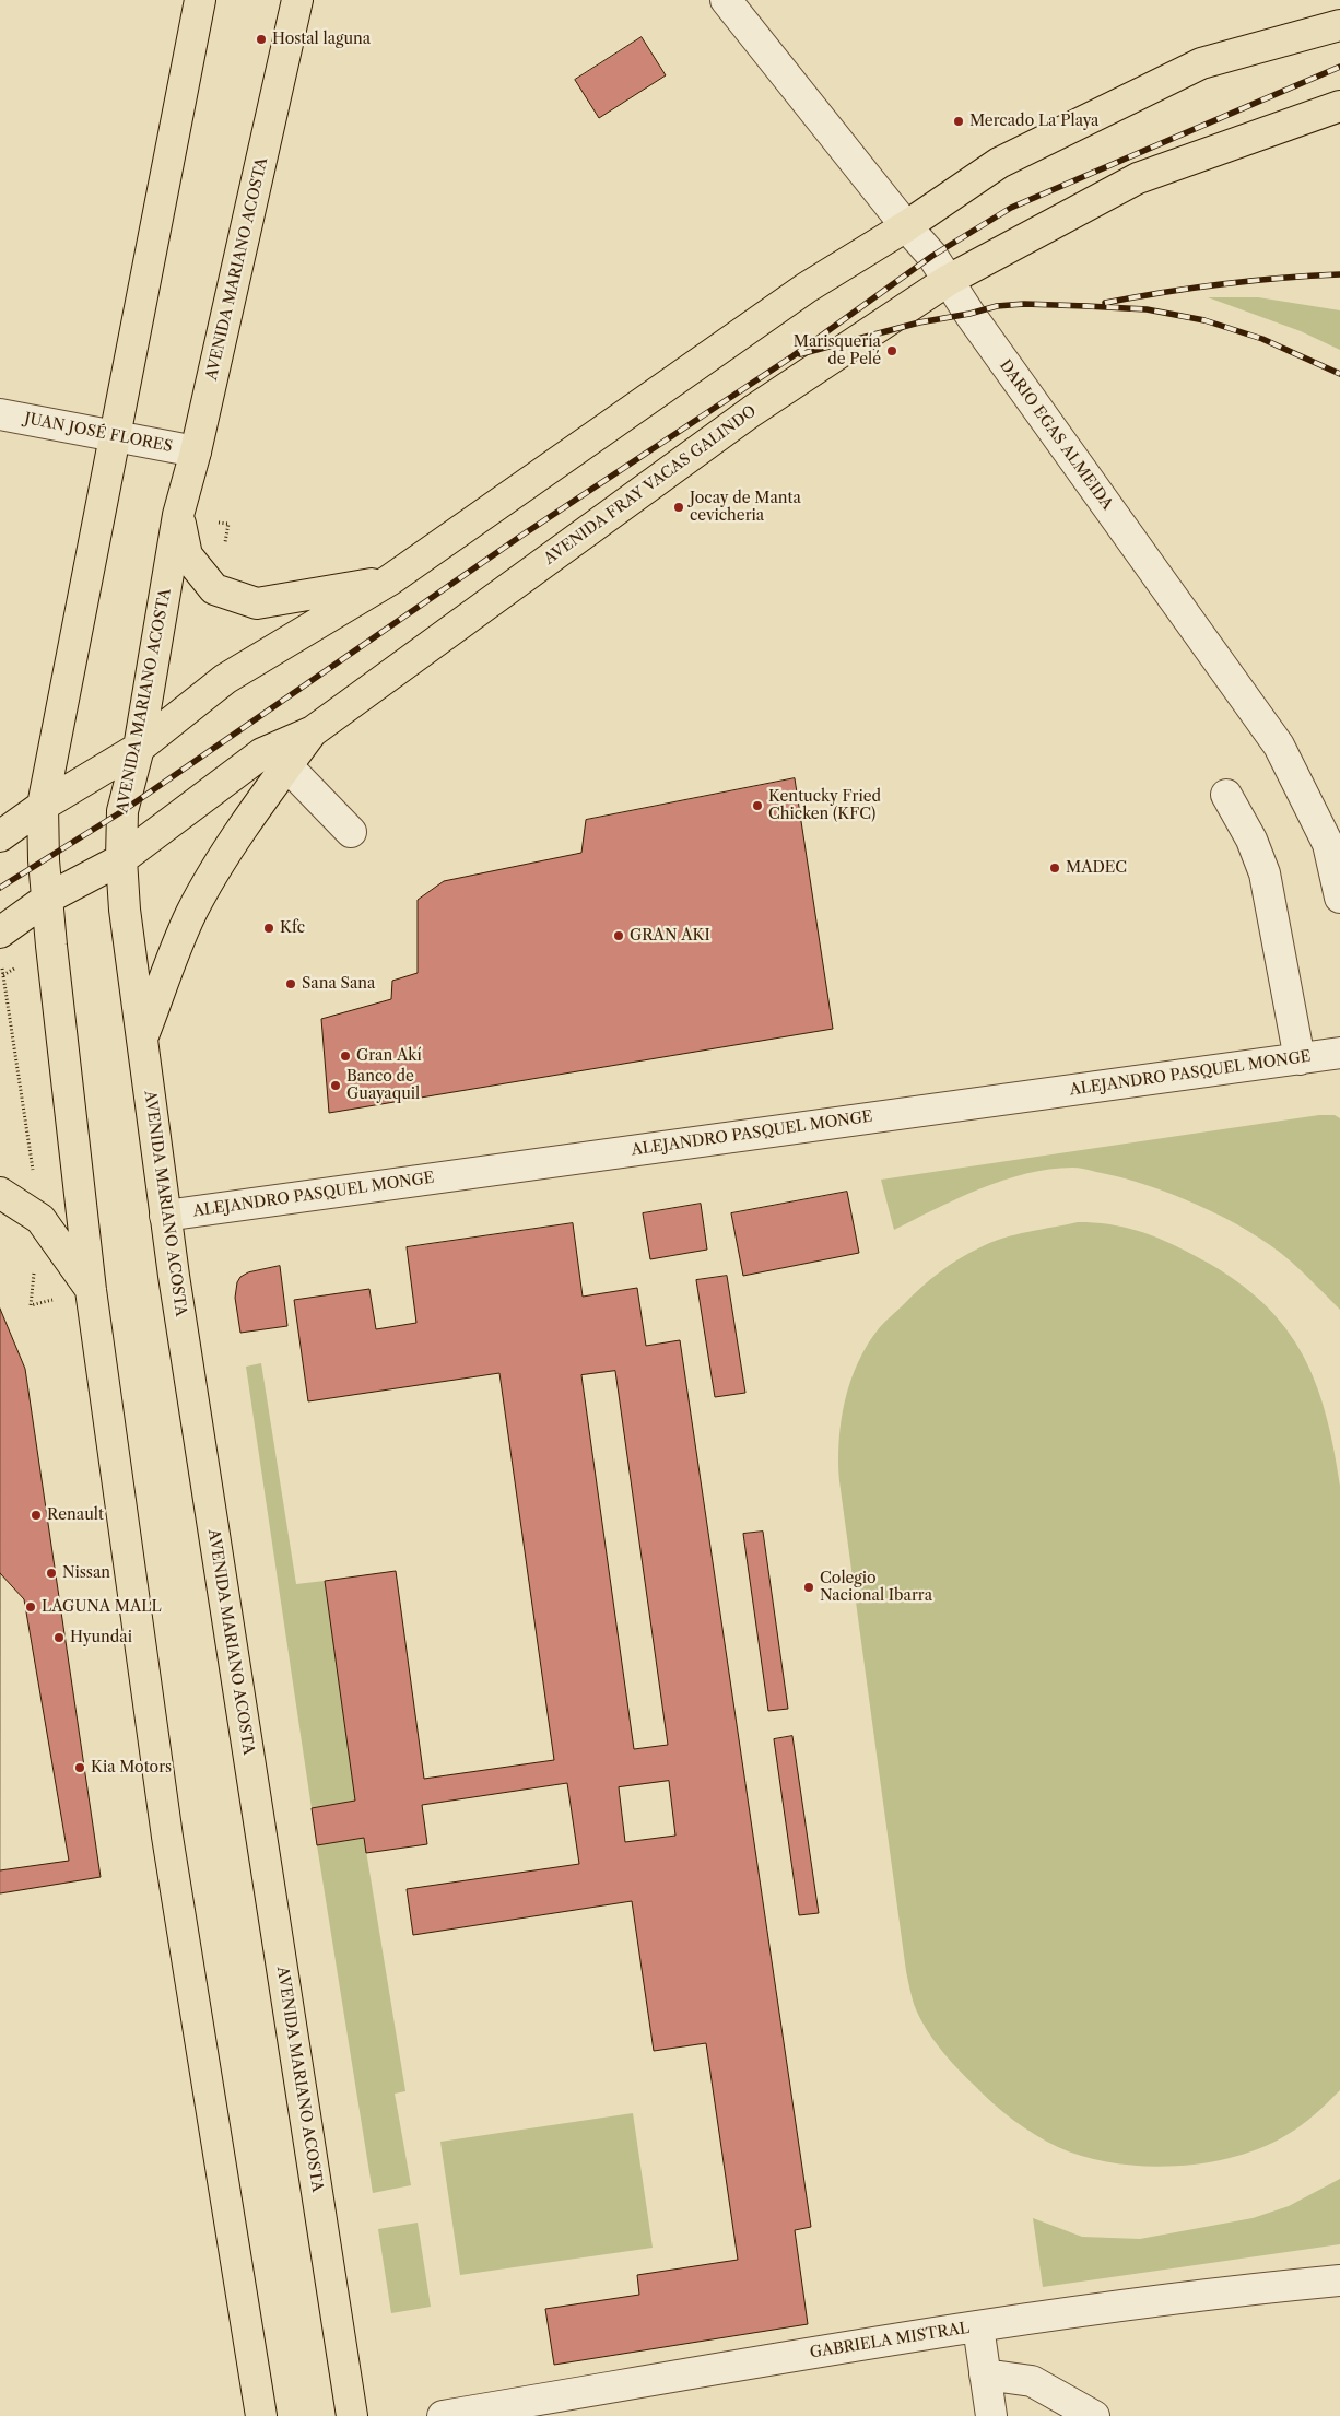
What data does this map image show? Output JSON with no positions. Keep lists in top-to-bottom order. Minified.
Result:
{"streets":{"main road":["AVENIDA MARIANO ACOSTA","AVENIDA FRAY VACAS GALINDO"],"street":["JUAN JOSÉ FLORES","DARIO EGAS ALMEIDA","ALEJANDRO PASQUEL MONGE","GABRIELA MISTRAL"]},"crossings":[["AVENIDA MARIANO ACOSTA","JUAN JOSÉ FLORES"],["AVENIDA MARIANO ACOSTA","AVENIDA FRAY VACAS GALINDO"],["AVENIDA MARIANO ACOSTA","ALEJANDRO PASQUEL MONGE"],["DARIO EGAS ALMEIDA","AVENIDA FRAY VACAS GALINDO"]],"places":["Hostal laguna","Mercado La Playa","Marisquería de Pelé","Jocay de Manta cevicheria","Kentucky Fried Chicken (KFC)","MADEC","Kfc","GRAN AKI","Sana Sana","Gran Akí","Banco de Guayaquil","Renault","Nissan","Colegio Nacional Ibarra","LAGUNA MALL","Hyundai","Kia Motors"]}
